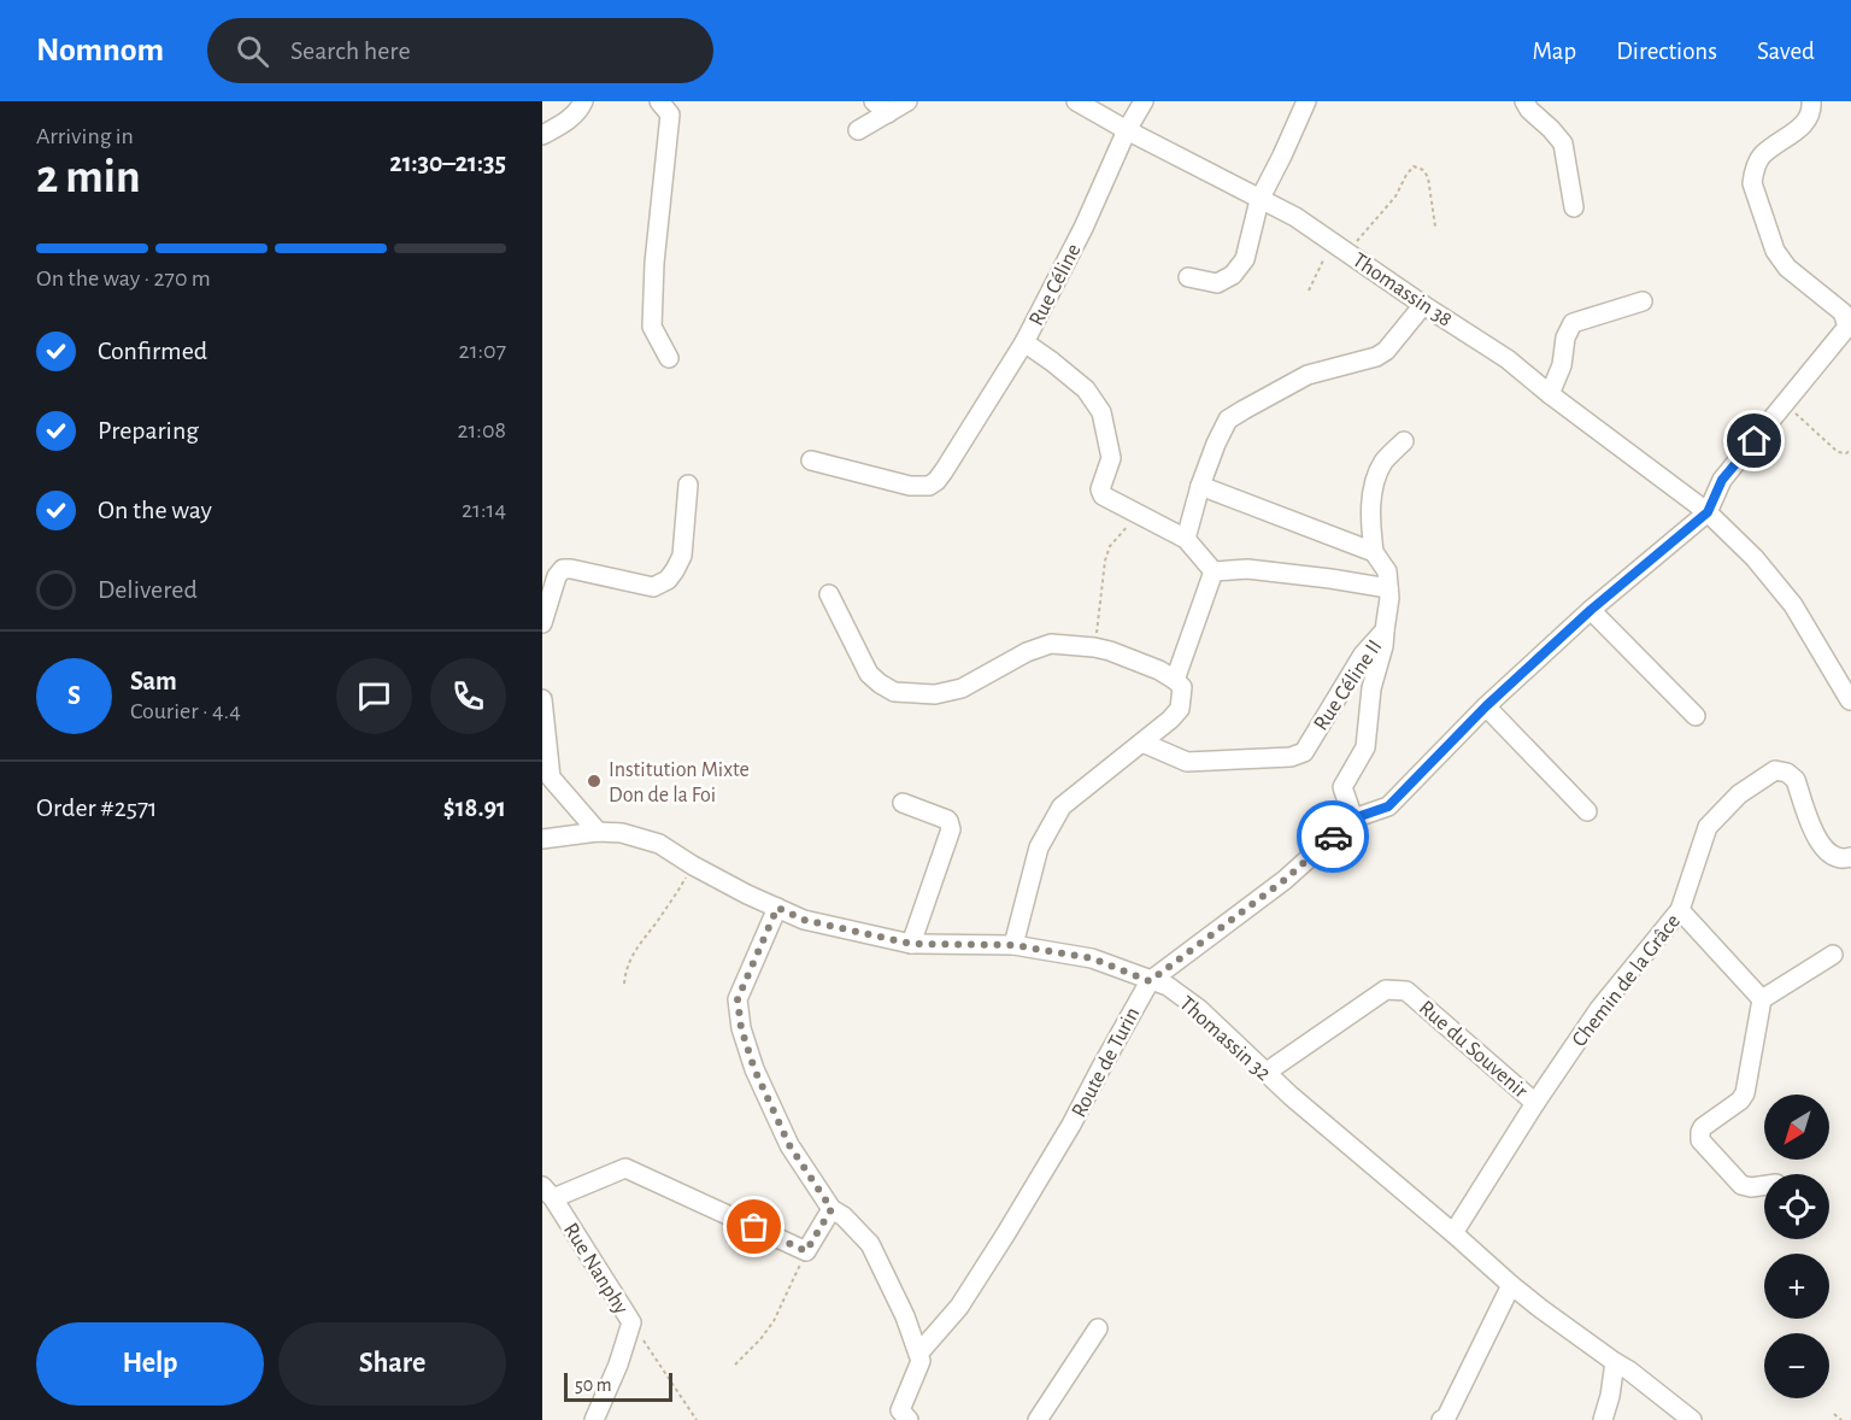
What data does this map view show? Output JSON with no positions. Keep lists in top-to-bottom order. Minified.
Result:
{"streets":{"street":["Rue Céline","Thomassin 38","Rue Céline II","Chemin de la Grâce","Thomassin 32","Rue du Souvenir","Route de Turin","Rue Nanphy"]},"crossings":[["Rue Céline","Thomassin 38"],["Thomassin 38","Route de Turin"],["Chemin de la Grâce","Thomassin 32"],["Chemin de la Grâce","Rue du Souvenir"],["Thomassin 32","Rue du Souvenir"],["Thomassin 32","Route de Turin"]],"places":["Institution Mixte Don de la Foi"],"scale_bar":"50 m","north":"bottom left","page":{"header":"Nomnom","search":"Search here","nav":["Map","Directions","Saved"],"heading":["2 min","Arriving in","21:30–21:35"],"panel":["Sam","Courier · 4.4","Order #2571","$18.91"],"bar":"On the way · 270 m","list":[["Confirmed","21:07"],["Preparing","21:08"],["On the way","21:14"],"Delivered"],"round":"S","map_buttons":["+","−"],"buttons":["Help","Share"],"scale":"50 m"}}
